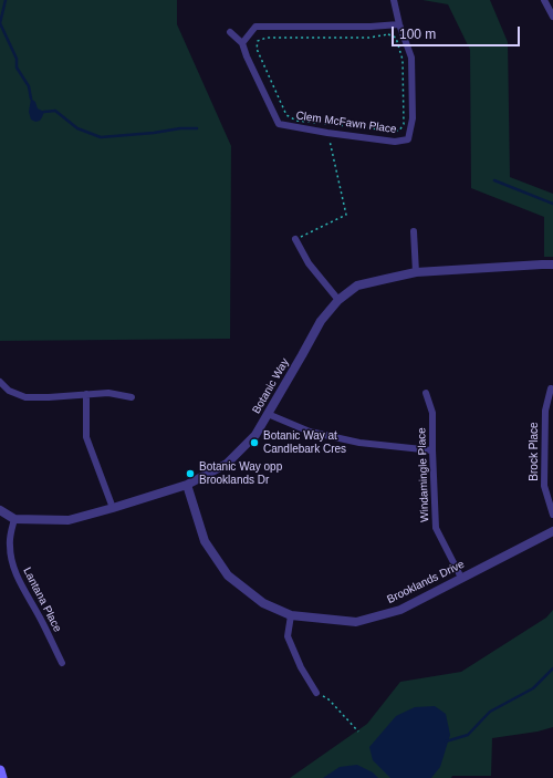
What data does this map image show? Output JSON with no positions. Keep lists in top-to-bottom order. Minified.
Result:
{"streets":{"street":["Clem McFawn Place","Botanic Way","Brock Place","Windamingle Place","Brooklands Drive","Lantana Place"]},"crossings":[["Botanic Way","Brooklands Drive"],["Botanic Way","Lantana Place"],["Windamingle Place","Brooklands Drive"]],"places":["Botanic Way at Candlebark Cres","Botanic Way opp Brooklands Dr"],"scale_bar":"100 m"}
